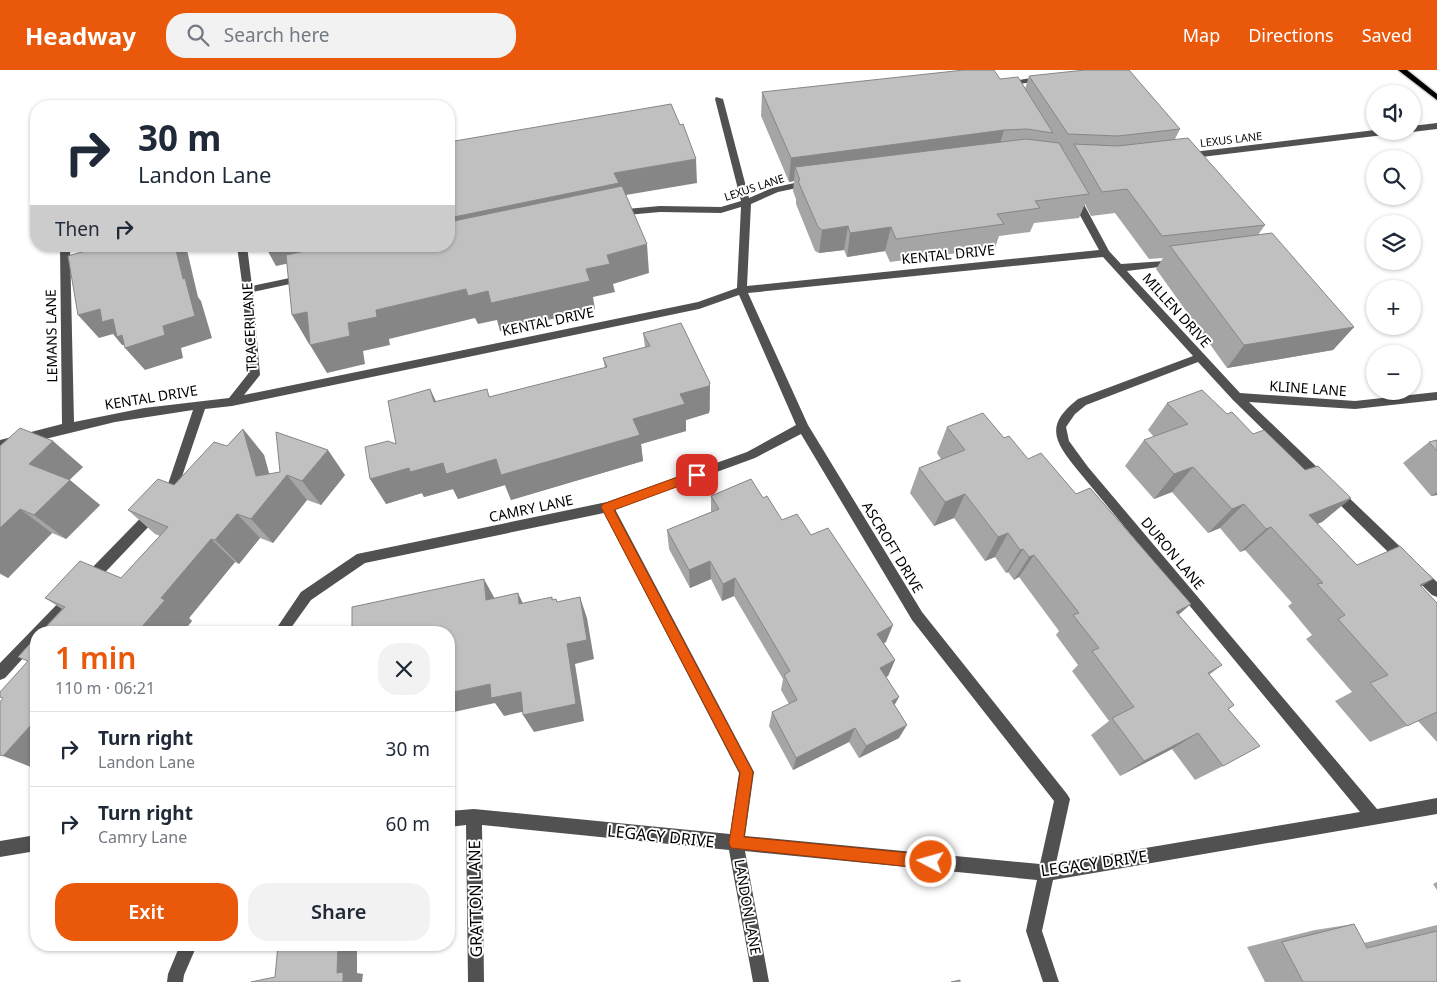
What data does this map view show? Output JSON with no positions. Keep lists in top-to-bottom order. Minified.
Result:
{"streets":{"street":["LEXUS LANE","KENTAL DRIVE","MILLEN DRIVE","TRACER LANE","LEMANS LANE","KLINE LANE","CAMRY LANE","ASCROFT DRIVE","DURON LANE","LEGACY DRIVE","GRATTON LANE","LANDON LANE"]},"crossings":[["LEXUS LANE","ASCROFT DRIVE"],["KENTAL DRIVE","MILLEN DRIVE"],["KENTAL DRIVE","TRACER LANE"],["KENTAL DRIVE","LEMANS LANE"],["KENTAL DRIVE","ASCROFT DRIVE"],["MILLEN DRIVE","KLINE LANE"],["MILLEN DRIVE","DURON LANE"],["CAMRY LANE","ASCROFT DRIVE"],["CAMRY LANE","LANDON LANE"],["ASCROFT DRIVE","LEGACY DRIVE"],["DURON LANE","LEGACY DRIVE"],["LEGACY DRIVE","GRATTON LANE"],["LEGACY DRIVE","LANDON LANE"]],"page":{"header":"Headway","search":"Search here","nav":["Map","Directions","Saved"],"map_buttons":["+","−"],"turn":["30 m","Landon Lane"],"then":"Then","heading":["1 min","110 m · 06:21"],"list":[{"name":"Turn right","note":"Landon Lane","value":"30 m"},{"name":"Turn right","note":"Camry Lane","value":"60 m"}],"buttons":["Exit","Share"]}}
